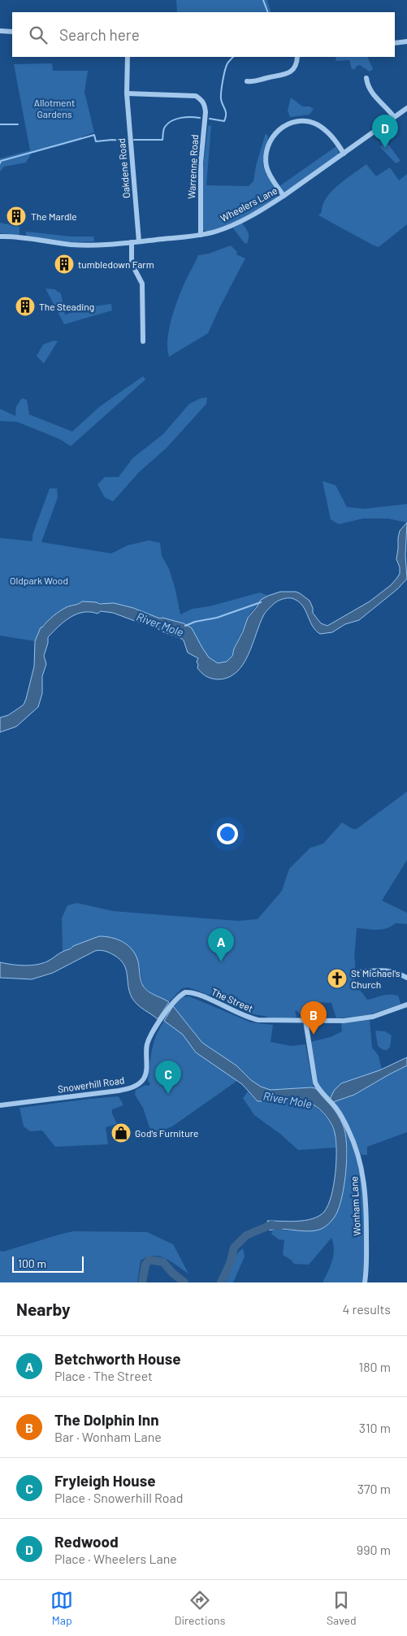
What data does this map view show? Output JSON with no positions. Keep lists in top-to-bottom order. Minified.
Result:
{"streets":{"street":["Warrenne Road","Oakdene Road","Wheelers Lane","The Street","Snowerhill Road","Wonham Lane"]},"crossings":[["Warrenne Road","Oakdene Road"],["Warrenne Road","Wheelers Lane"],["Oakdene Road","Wheelers Lane"],["The Street","Snowerhill Road"],["The Street","Wonham Lane"]],"water":["River Mole"],"parks":["Allotment Gardens","Oldpark Wood"],"places":{"building":["The Mardle","tumbledown Farm","The Steading"],"church":["St Michael's Church"],"shop":["God's Furniture"]},"scale_bar":"100 m","page":{"search":"Search here","pins":["D","A","B","C"],"scale":"100 m","heading":["Nearby","4 results"],"list":[{"mark":"A","name":"Betchworth House","note":"Place · The Street","value":"180 m"},{"mark":"B","name":"The Dolphin Inn","note":"Bar · Wonham Lane","value":"310 m"},{"mark":"C","name":"Fryleigh House","note":"Place · Snowerhill Road","value":"370 m"},{"mark":"D","name":"Redwood","note":"Place · Wheelers Lane","value":"990 m"}],"nav":["Map","Directions","Saved"]}}
